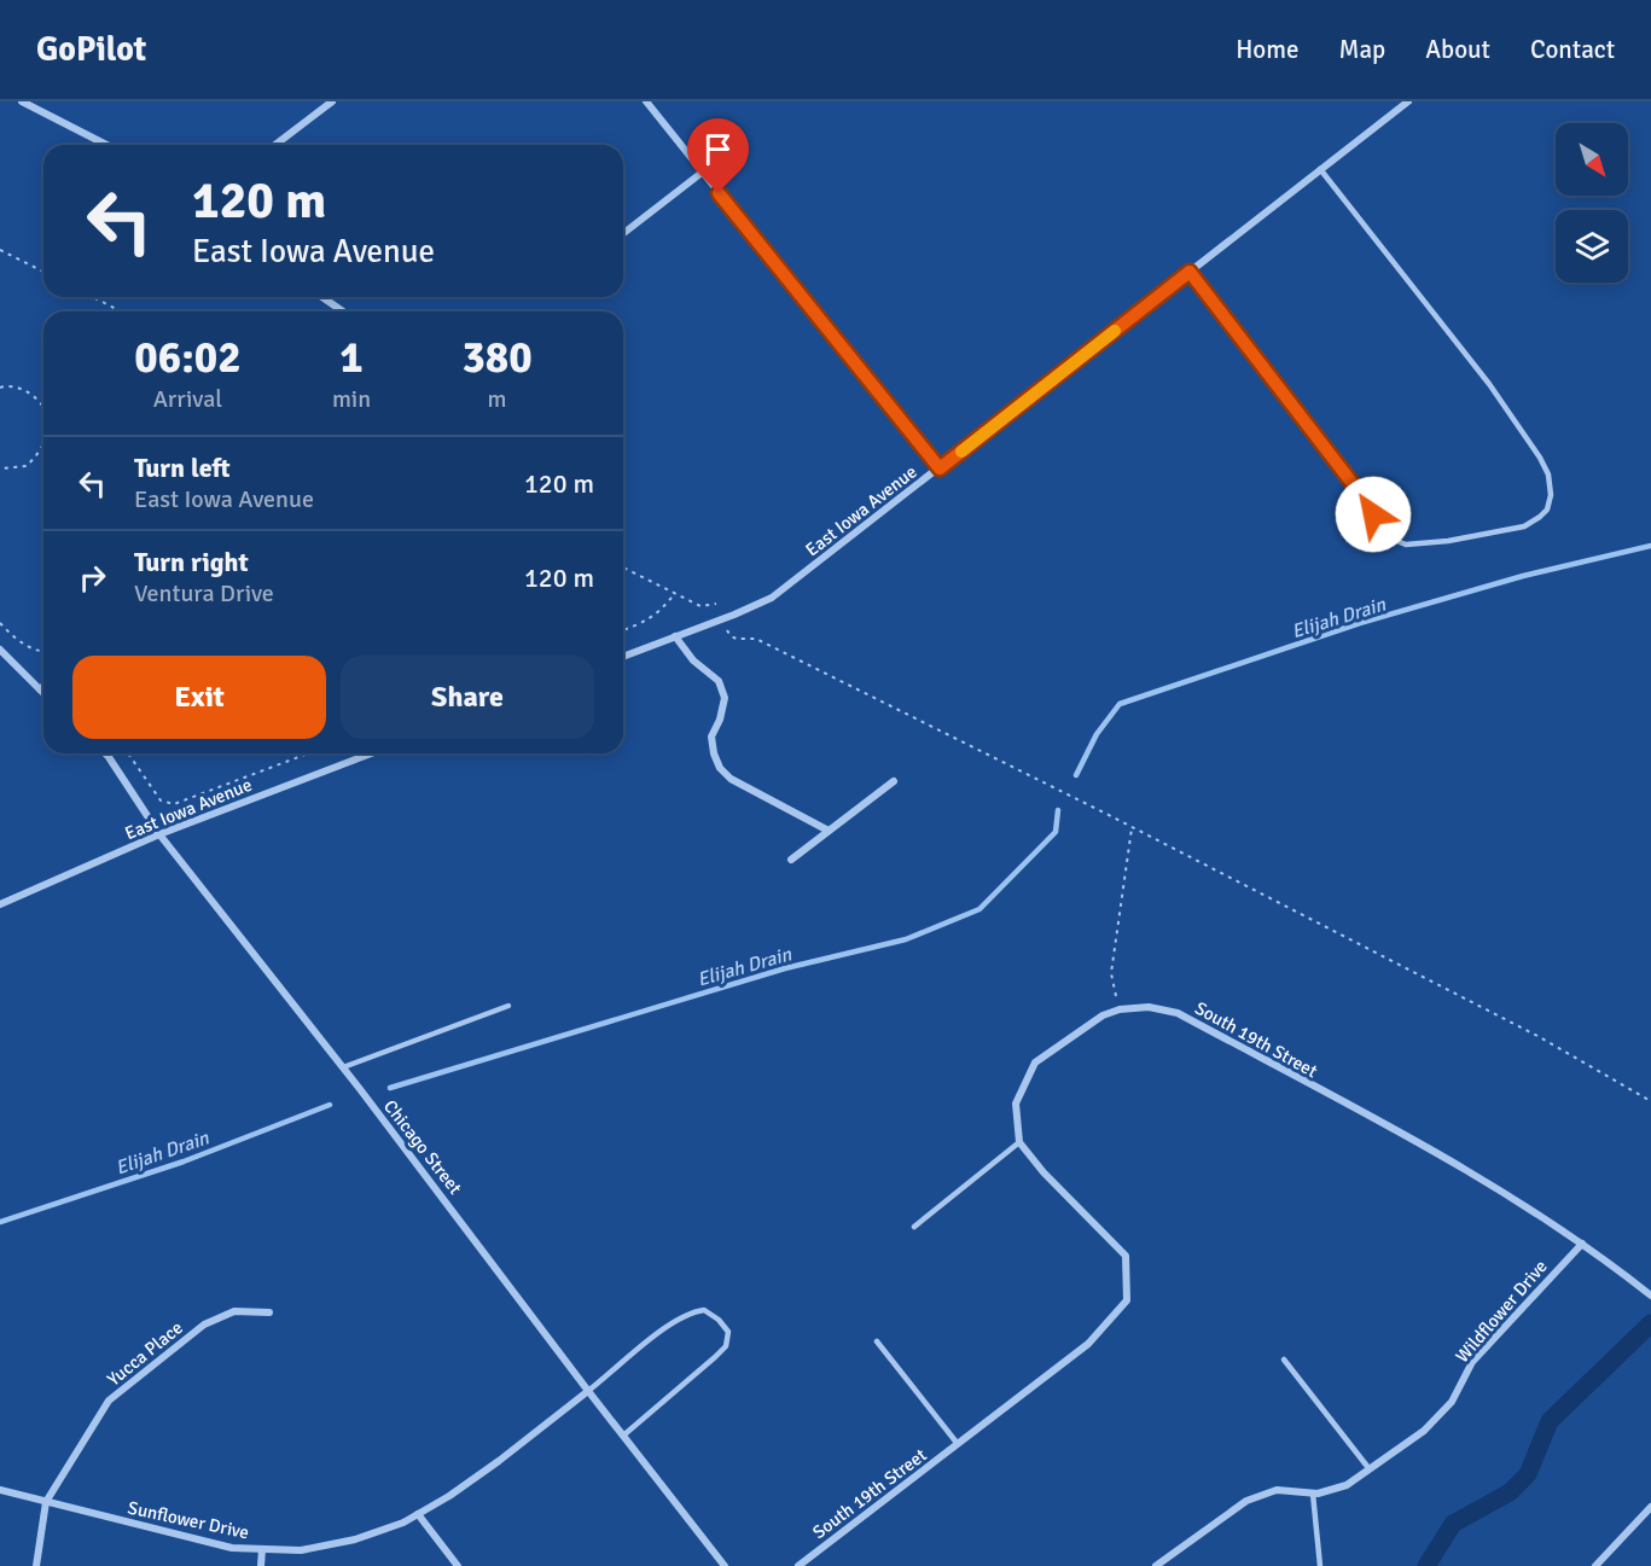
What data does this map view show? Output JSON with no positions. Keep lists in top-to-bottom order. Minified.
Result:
{"streets":{"street":["East Iowa Avenue","South 19th Street","Chicago Street","Wildflower Drive","Yucca Place","Sunflower Drive"]},"crossings":[["East Iowa Avenue","Chicago Street"],["South 19th Street","Wildflower Drive"],["Chicago Street","Sunflower Drive"],["Yucca Place","Sunflower Drive"]],"water":["Elijah Drain"],"north":"bottom right","page":{"header":"GoPilot","nav":["Home","Map","About","Contact"],"turn":["120 m","East Iowa Avenue"],"eta":["06:02","Arrival","1","min","380","m"],"list":[{"name":"Turn left","note":"East Iowa Avenue","value":"120 m"},{"name":"Turn right","note":"Ventura Drive","value":"120 m"}],"buttons":["Exit","Share"]}}
